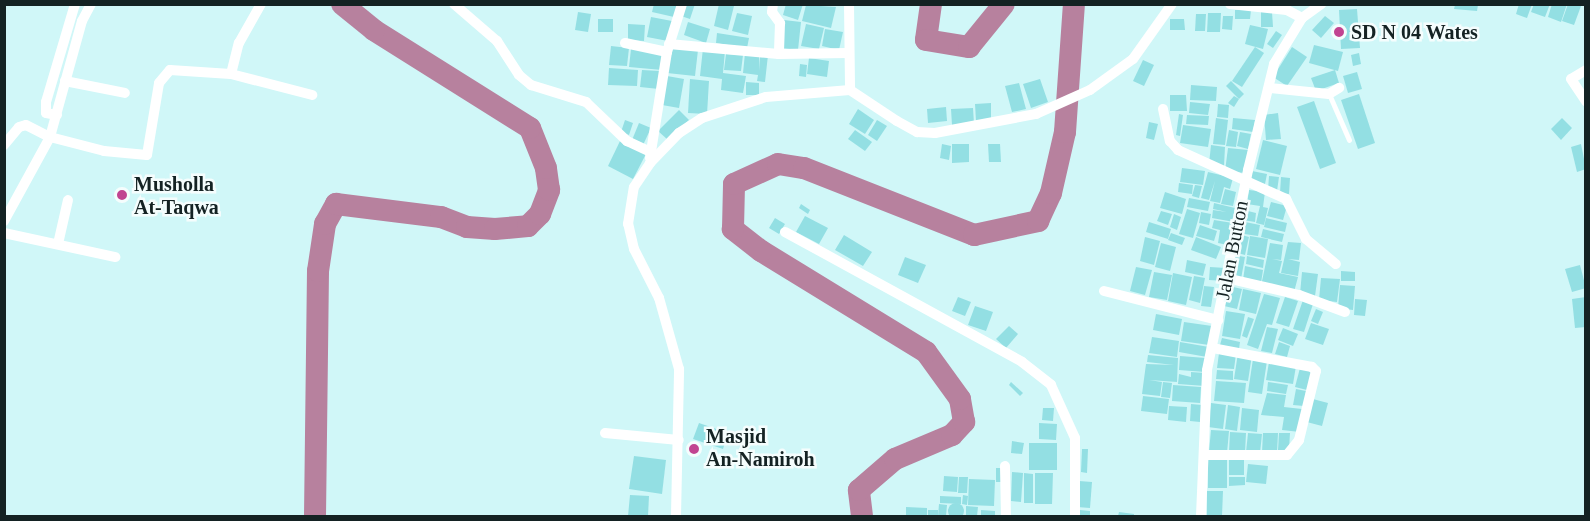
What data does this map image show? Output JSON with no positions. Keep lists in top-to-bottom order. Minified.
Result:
{"streets":{"street":["Jalan Button"]},"places":["SD N 04 Wates","Musholla At-Taqwa","Masjid An-Namiroh"]}
